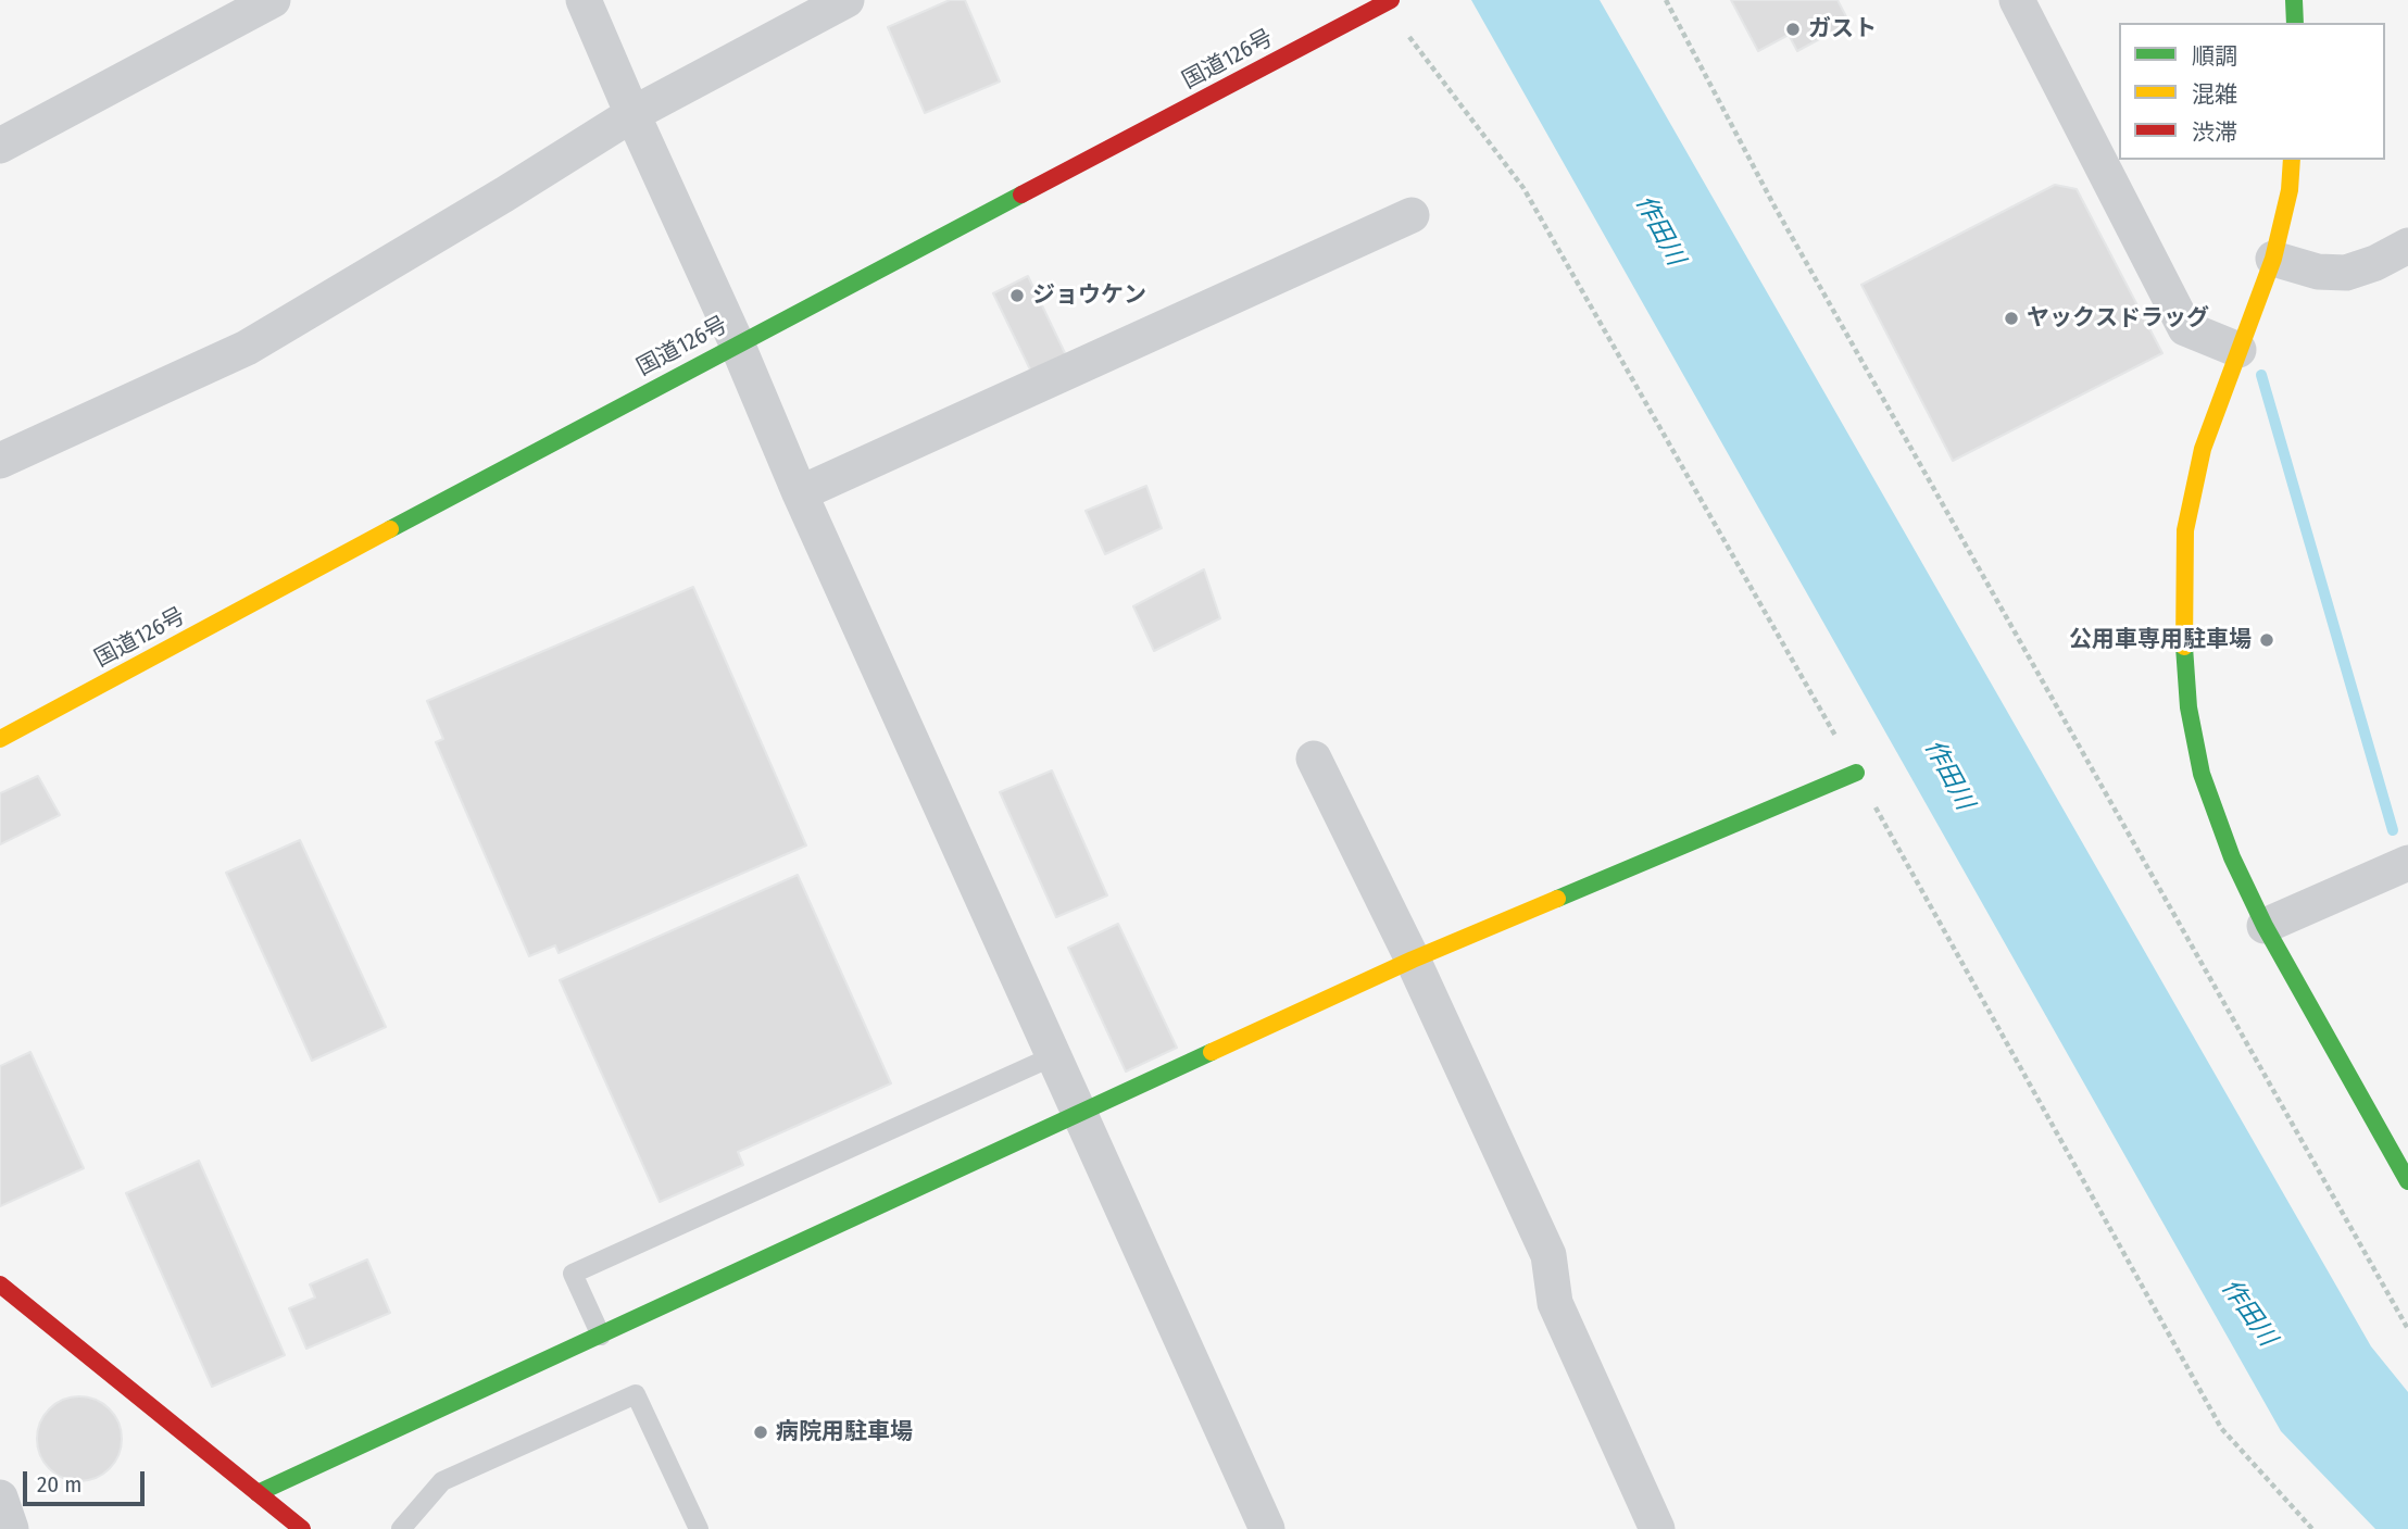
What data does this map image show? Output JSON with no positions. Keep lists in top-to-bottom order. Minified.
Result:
{"streets":{"main road":["国道126号"]},"water":["作田川"],"places":["ガスト","ジョウケン","ヤックスドラッグ","公用車専用駐車場","病院用駐車場"],"legend":["順調","混雑","渋滞"],"scale_bar":"20 m"}
